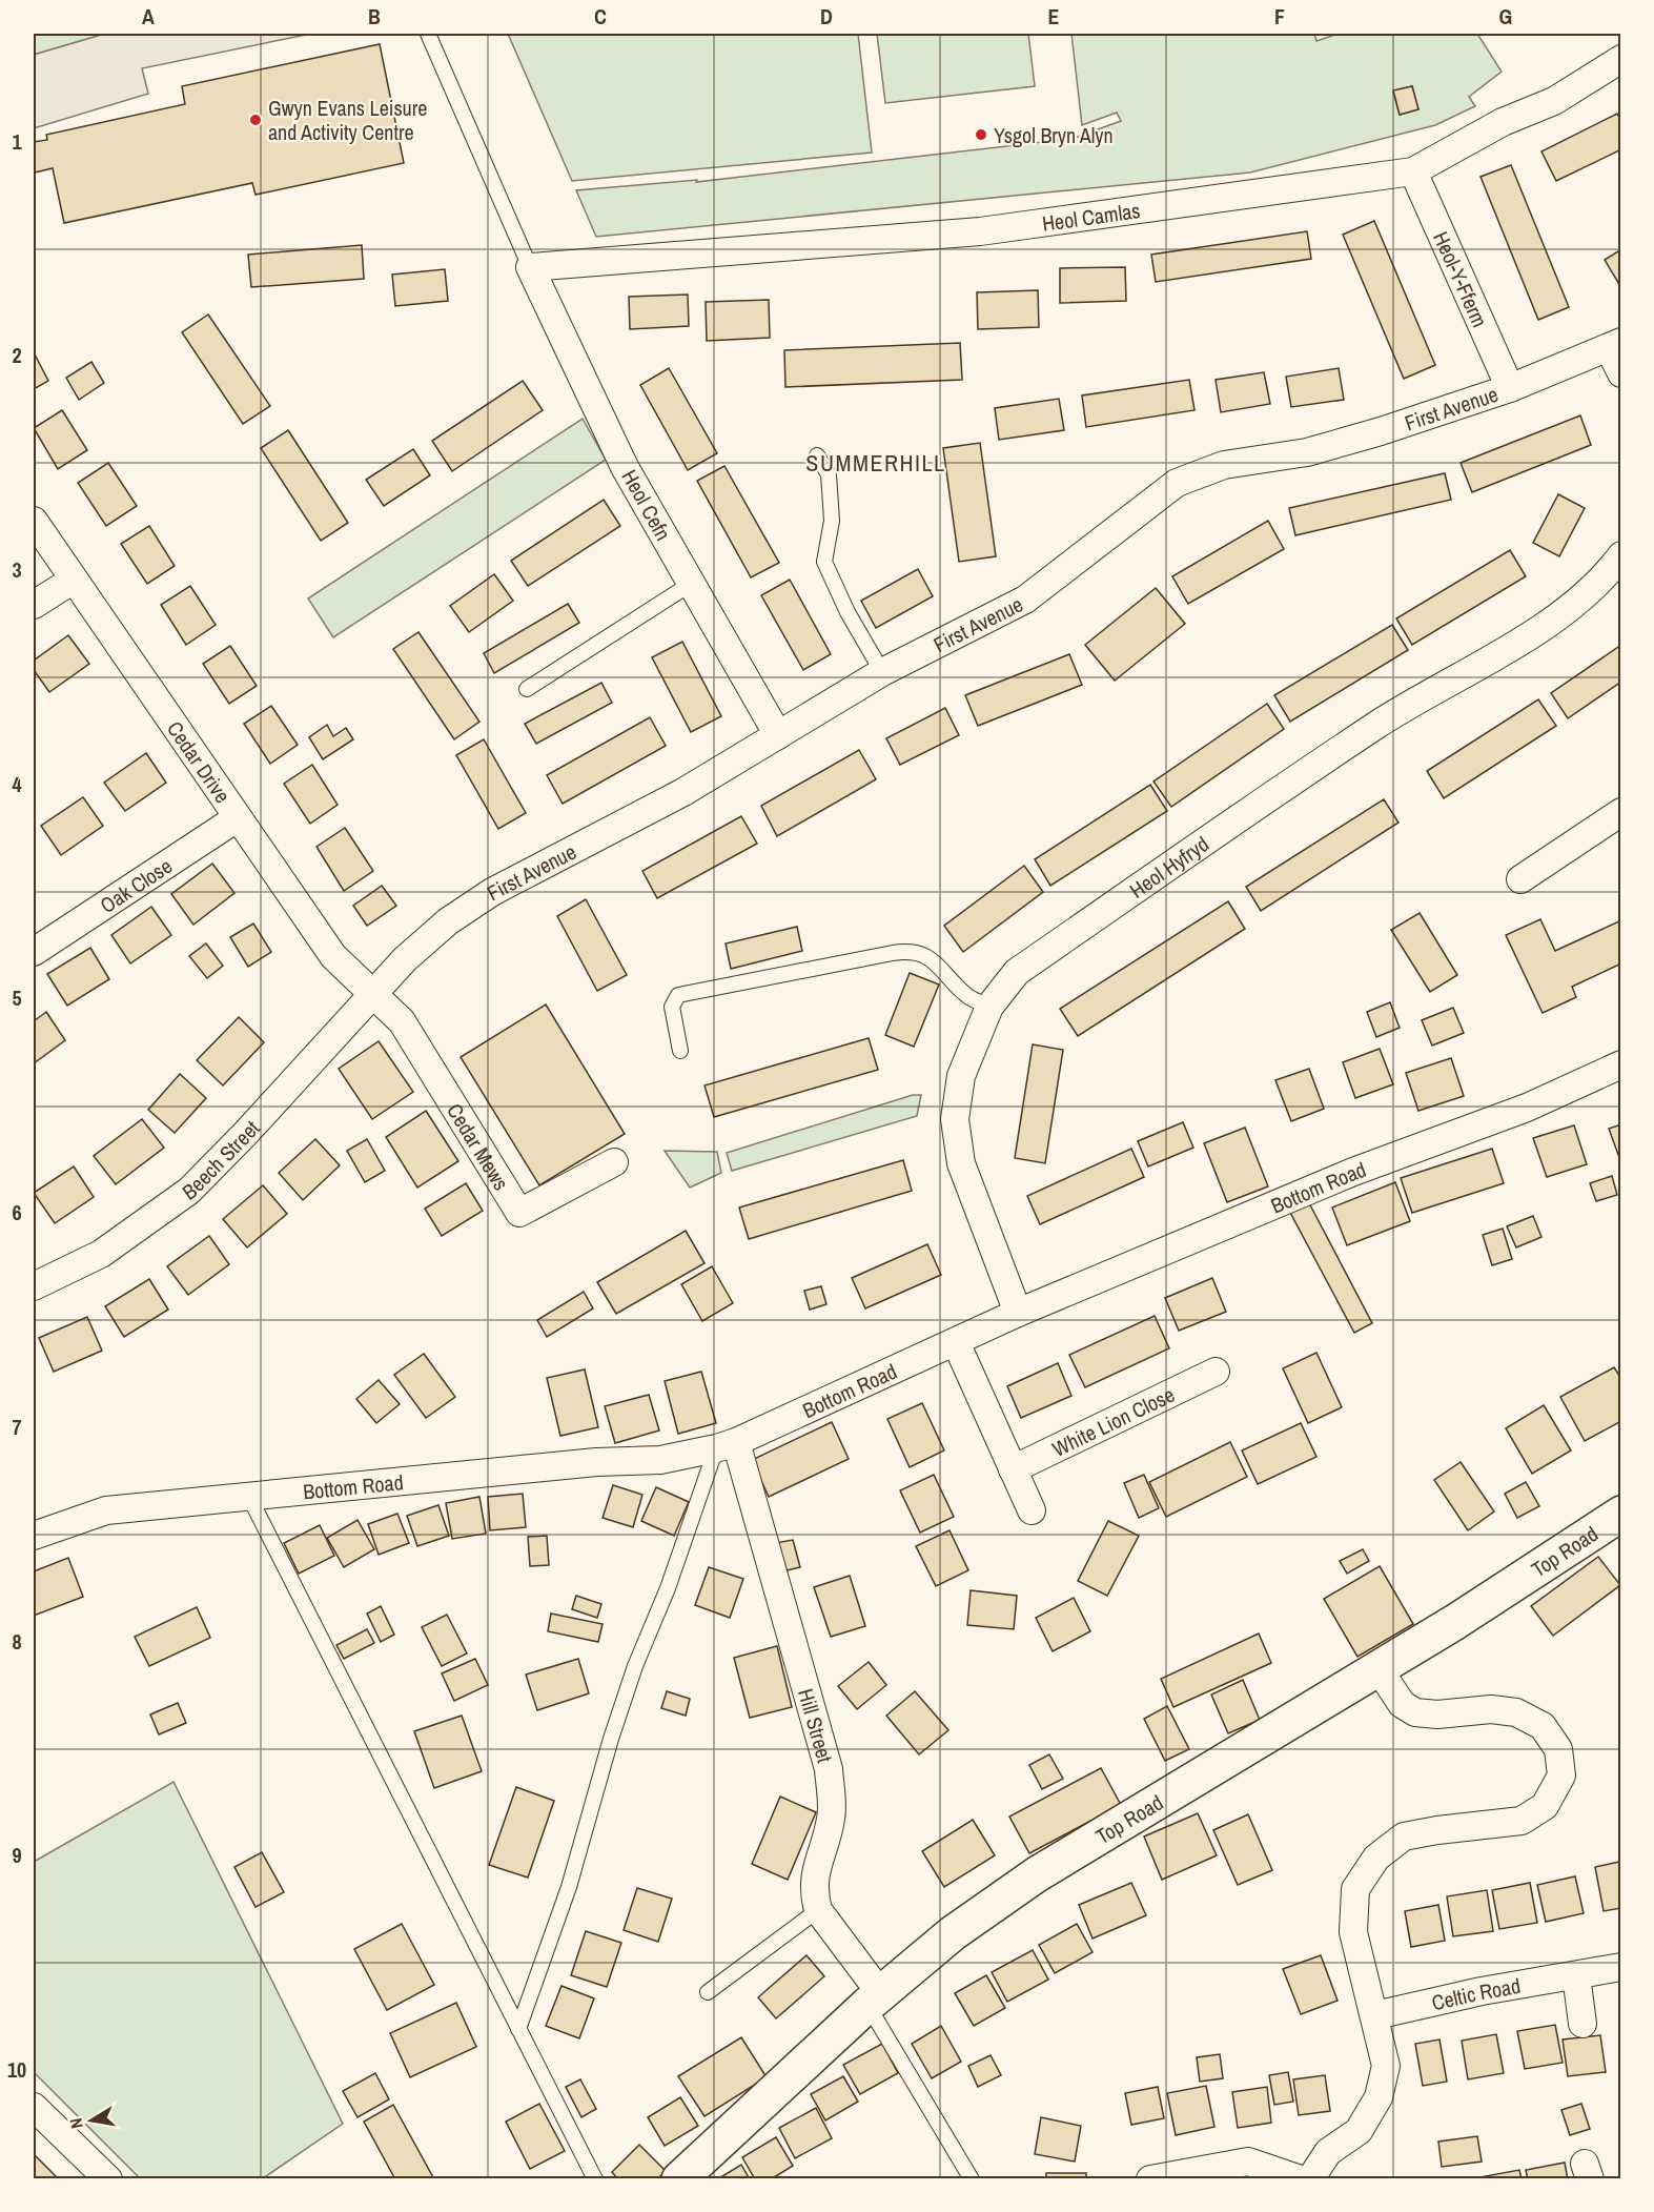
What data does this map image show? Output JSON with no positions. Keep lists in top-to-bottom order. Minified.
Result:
{"streets":{"street":["Heol Camlas","Heol-Y-Fferm","First Avenue","Heol Cefn","Cedar Drive","Heol Hyfryd","Oak Close","Cedar Mews","Beech Street","Bottom Road","White Lion Close","Top Road","Hill Street","Celtic Road"]},"crossings":[["Heol Camlas","Heol-Y-Fferm"],["Heol Camlas","Heol Cefn"],["Heol-Y-Fferm","First Avenue"],["First Avenue","Heol Cefn"],["First Avenue","Cedar Drive"],["First Avenue","Cedar Mews"],["First Avenue","Beech Street"],["Cedar Drive","Oak Close"],["Cedar Drive","Cedar Mews"],["Cedar Drive","Beech Street"],["Heol Hyfryd","Bottom Road"],["Cedar Mews","Beech Street"],["Bottom Road","Hill Street"],["Top Road","Hill Street"]],"districts":["SUMMERHILL"],"places":["Gwyn Evans Leisure and Activity Centre","Ysgol Bryn Alyn"],"north":"left","grid":{"columns":["A","B","C","D","E","F","G"],"rows":["1","2","3","4","5","6","7","8","9","10"]}}
